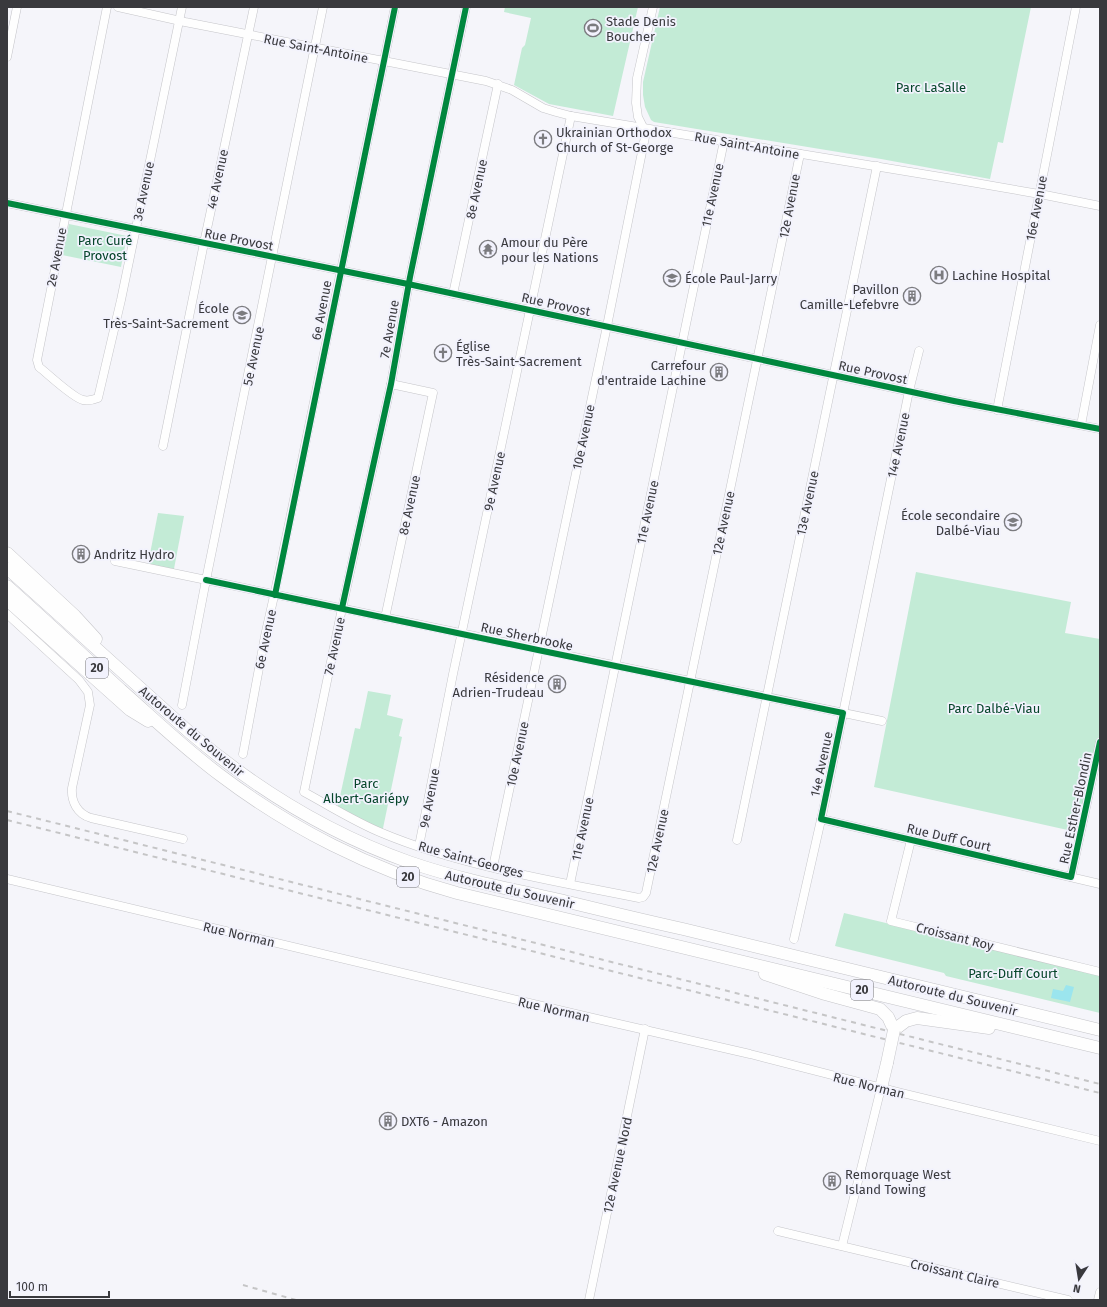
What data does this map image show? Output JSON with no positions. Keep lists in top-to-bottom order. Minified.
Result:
{"streets":{"highway":["20","Autoroute du Souvenir"],"street":["Rue Saint-Antoine","4e Avenue","8e Avenue","3e Avenue","11e Avenue","12e Avenue","16e Avenue","Rue Provost","2e Avenue","6e Avenue","7e Avenue","5e Avenue","10e Avenue","14e Avenue","9e Avenue","13e Avenue","Rue Sherbrooke","Rue Esther-Blondin","Rue Duff Court","Rue Saint-Georges","Rue Norman","Croissant Roy","12e Avenue Nord","Croissant Claire"]},"crossings":[["Rue Saint-Antoine","4e Avenue"],["Rue Saint-Antoine","8e Avenue"],["Rue Saint-Antoine","3e Avenue"],["Rue Saint-Antoine","11e Avenue"],["Rue Saint-Antoine","12e Avenue"],["Rue Saint-Antoine","16e Avenue"],["Rue Saint-Antoine","6e Avenue"],["Rue Saint-Antoine","7e Avenue"],["Rue Saint-Antoine","5e Avenue"],["Rue Saint-Antoine","10e Avenue"],["Rue Saint-Antoine","9e Avenue"],["Rue Saint-Antoine","13e Avenue"],["4e Avenue","Rue Provost"],["8e Avenue","Rue Provost"],["8e Avenue","7e Avenue"],["8e Avenue","Rue Sherbrooke"],["3e Avenue","Rue Provost"],["3e Avenue","2e Avenue"],["11e Avenue","Rue Provost"],["11e Avenue","Rue Sherbrooke"],["11e Avenue","Rue Saint-Georges"],["12e Avenue","Rue Provost"],["12e Avenue","Rue Sherbrooke"],["12e Avenue","Rue Saint-Georges"],["16e Avenue","Rue Provost"],["Rue Provost","2e Avenue"],["Rue Provost","6e Avenue"],["Rue Provost","7e Avenue"],["Rue Provost","5e Avenue"],["Rue Provost","10e Avenue"],["Rue Provost","14e Avenue"],["Rue Provost","9e Avenue"],["Rue Provost","13e Avenue"],["6e Avenue","Rue Sherbrooke"],["7e Avenue","Rue Sherbrooke"],["7e Avenue","Rue Saint-Georges"],["5e Avenue","Rue Sherbrooke"],["10e Avenue","Rue Sherbrooke"],["10e Avenue","Rue Saint-Georges"],["14e Avenue","Rue Sherbrooke"],["14e Avenue","Rue Duff Court"],["9e Avenue","Rue Sherbrooke"],["9e Avenue","Rue Saint-Georges"],["13e Avenue","Rue Sherbrooke"],["Rue Esther-Blondin","Rue Duff Court"],["Rue Duff Court","Croissant Roy"],["Rue Norman","12e Avenue Nord"]],"parks":["Parc LaSalle","Parc Curé Provost","Parc Dalbé-Viau","Parc Albert-Gariépy","Parc-Duff Court"],"places":{"sports":["Stade Denis Boucher"],"church":["Ukrainian Orthodox Church of St-George","Église Très-Saint-Sacrement"],"temple":["Amour du Père pour les Nations"],"hospital":["Lachine Hospital"],"school or university":["École Paul-Jarry","École Très-Saint-Sacrement","École secondaire Dalbé-Viau"],"building":["Pavillon Camille-Lefebvre","Carrefour d'entraide Lachine","Andritz Hydro","Résidence Adrien-Trudeau","DXT6 - Amazon","Remorquage West Island Towing"]},"scale_bar":"100 m","north":"bottom"}
